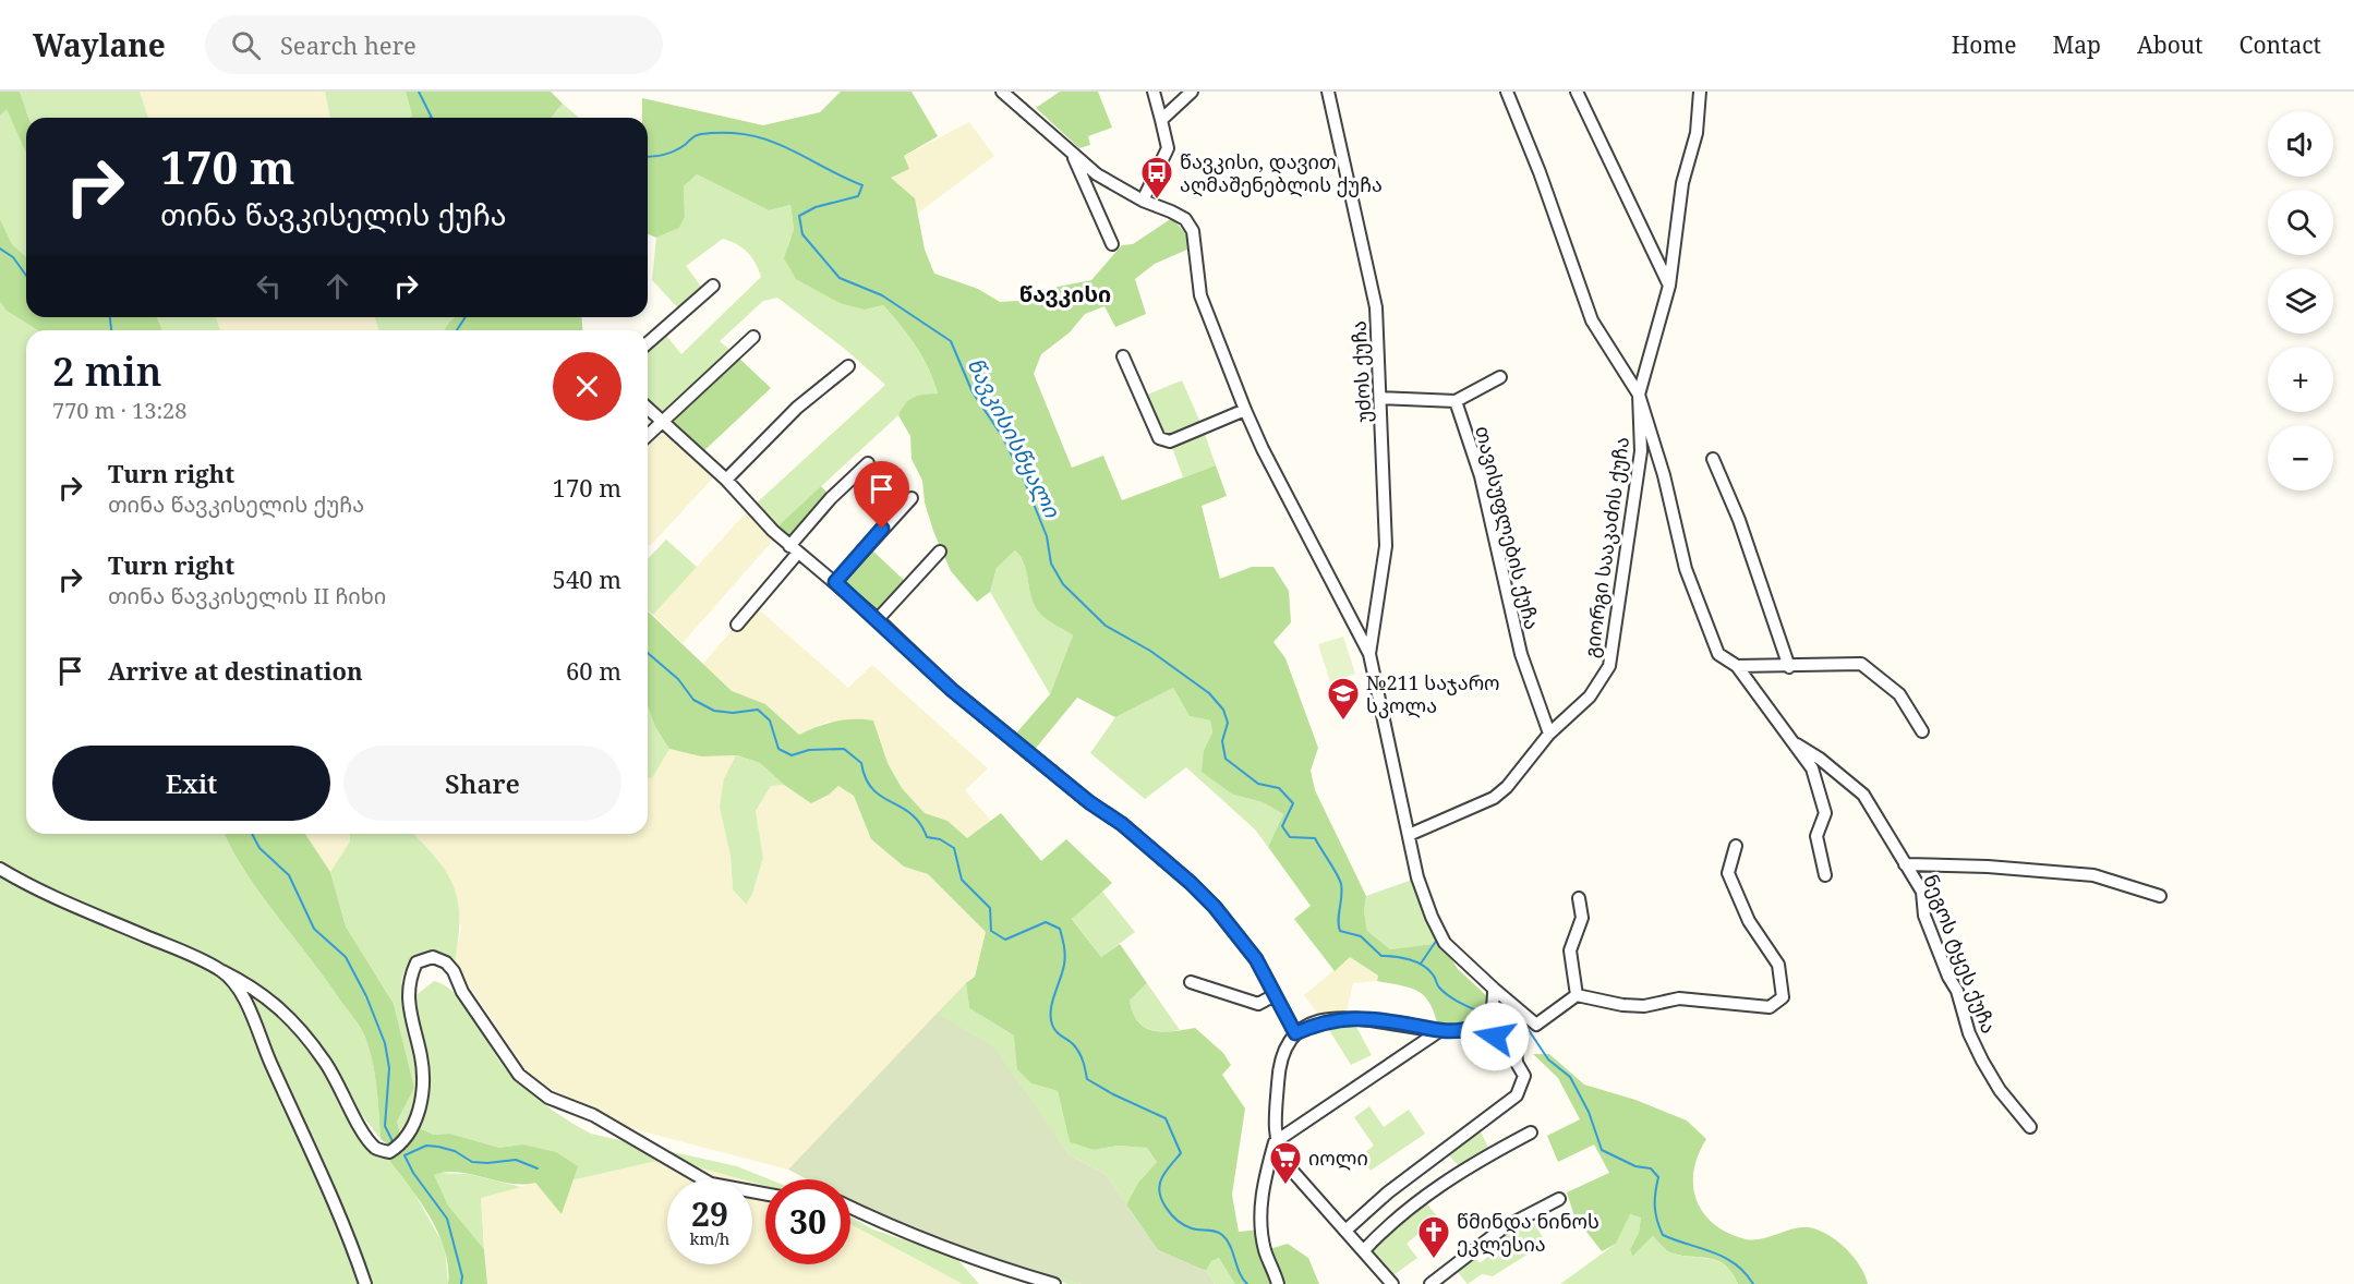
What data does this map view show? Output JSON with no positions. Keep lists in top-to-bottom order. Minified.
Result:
{"streets":{"street":["უძოს ქუჩა","თავისუფლების ქუჩა","გიორგი სააკაძის ქუჩა","ნეგოს ტყეს ქუჩა"]},"crossings":[["თავისუფლების ქუჩა","გიორგი სააკაძის ქუჩა"],["გიორგი სააკაძის ქუჩა","ნეგოს ტყეს ქუჩა"]],"districts":["წავკისი"],"water":["წავკისისწყალი"],"places":{"bus stop":["წავკისი, დავით აღმაშენებლის ქუჩა"],"school or university":["№211 საჯარო სკოლა"],"supermarket":["იოლი"],"church":["წმინდა ნინოს ეკლესია"]},"page":{"header":"Waylane","search":"Search here","nav":["Home","Map","About","Contact"],"map_buttons":["+","−"],"turn":["170 m","თინა წავკისელის ქუჩა"],"heading":["2 min","770 m · 13:28"],"list":[{"name":"Turn right","note":"თინა წავკისელის ქუჩა","value":"170 m"},{"name":"Turn right","note":"თინა წავკისელის II ჩიხი","value":"540 m"},{"name":"Arrive at destination","value":"60 m"}],"buttons":["Exit","Share"],"speed":"29 km/h","limit":"30"}}
